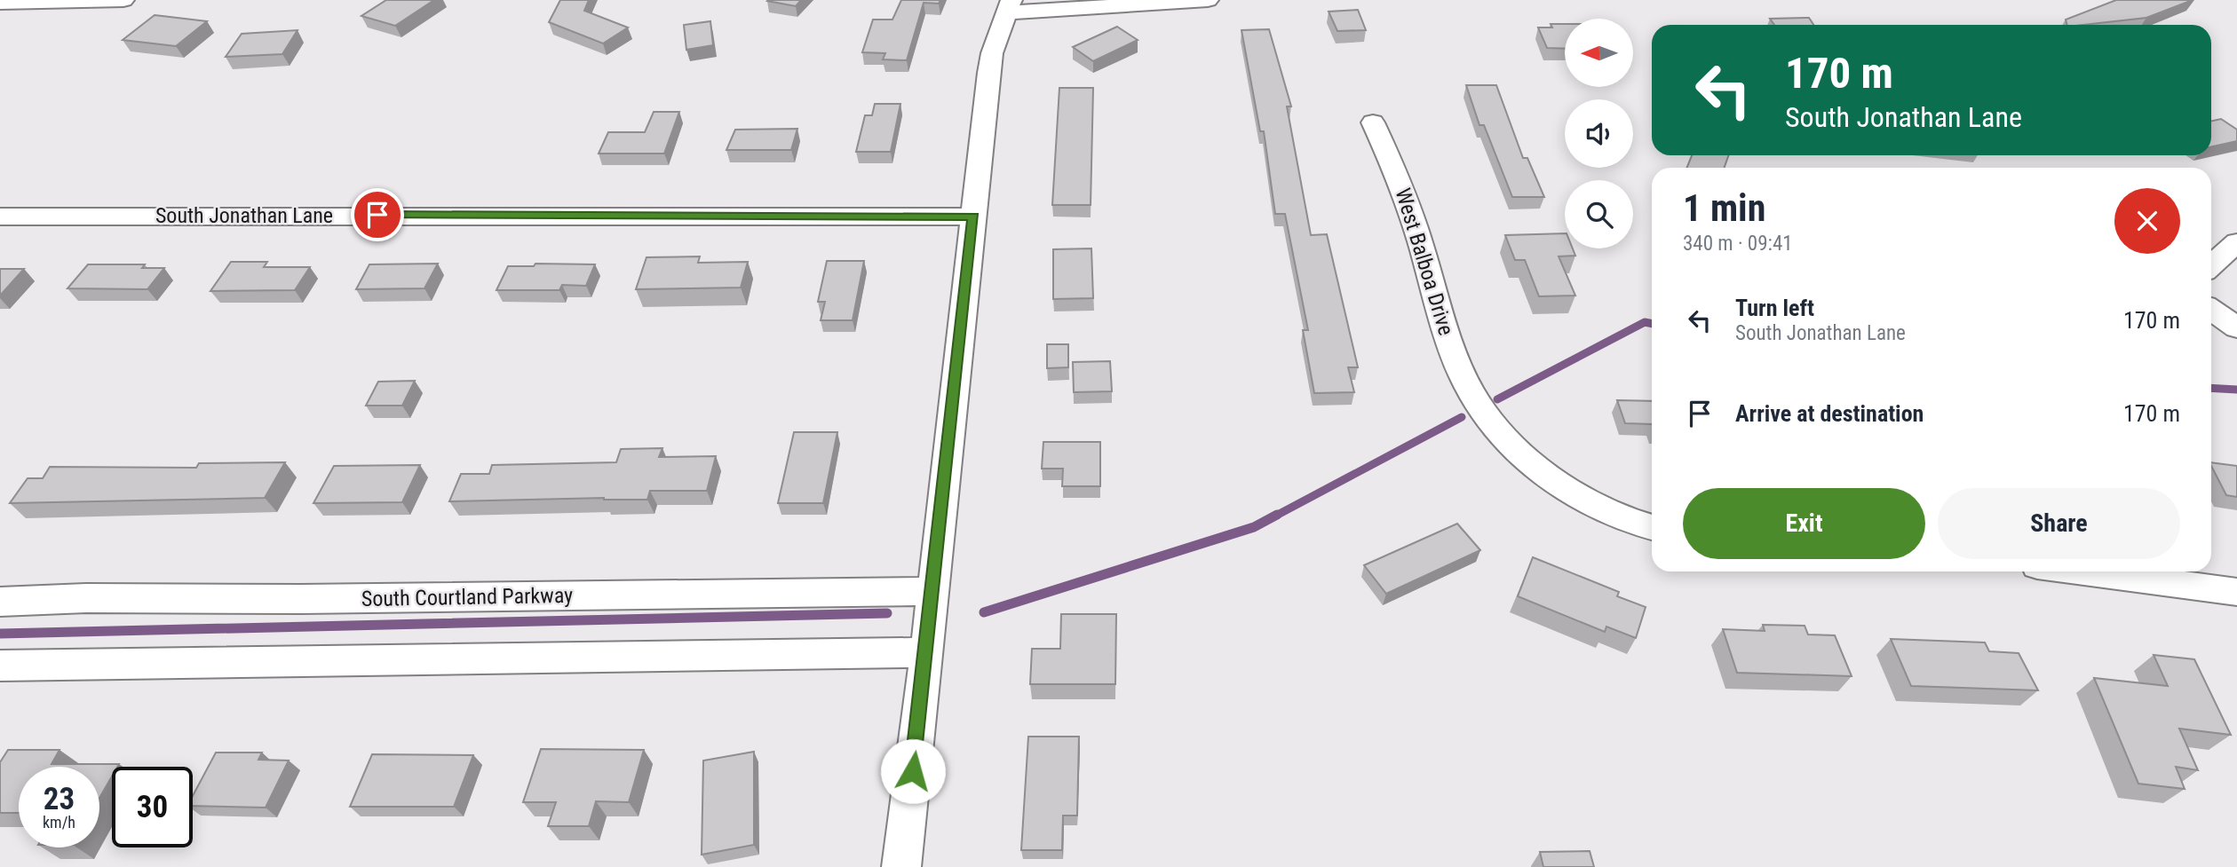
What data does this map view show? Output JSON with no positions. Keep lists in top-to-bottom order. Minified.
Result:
{"streets":{"street":["South Jonathan Lane","West Balboa Drive","South Courtland Parkway"]},"north":"left","page":{"turn":["170 m","South Jonathan Lane"],"heading":["1 min","340 m · 09:41"],"list":[{"name":"Turn left","note":"South Jonathan Lane","value":"170 m"},{"name":"Arrive at destination","value":"170 m"}],"buttons":["Exit","Share"],"speed":"23 km/h","limit":"30"}}
